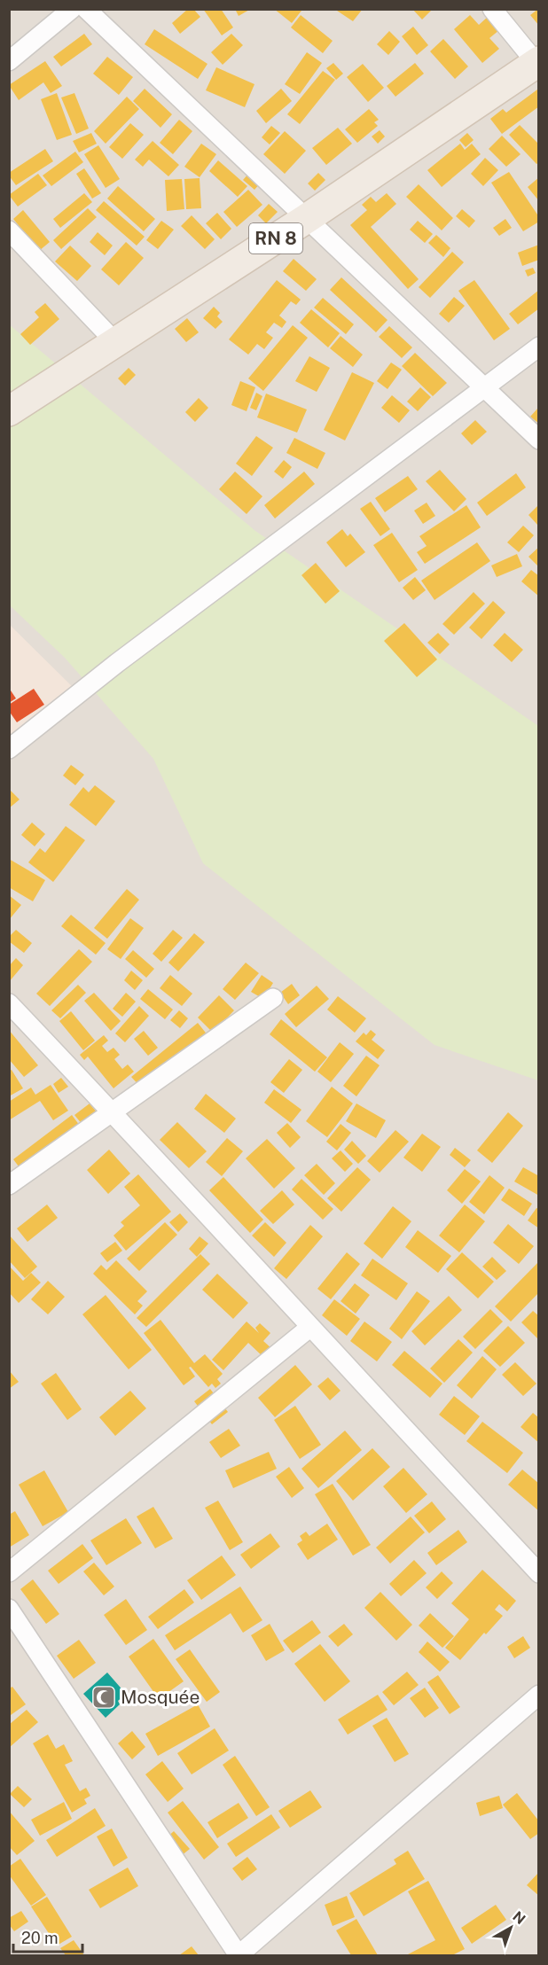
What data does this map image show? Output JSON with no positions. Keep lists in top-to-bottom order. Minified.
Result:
{"streets":{"main road":["RN 8"]},"places":{"mosque":["Mosquée"]},"scale_bar":"20 m","north":"top right"}
